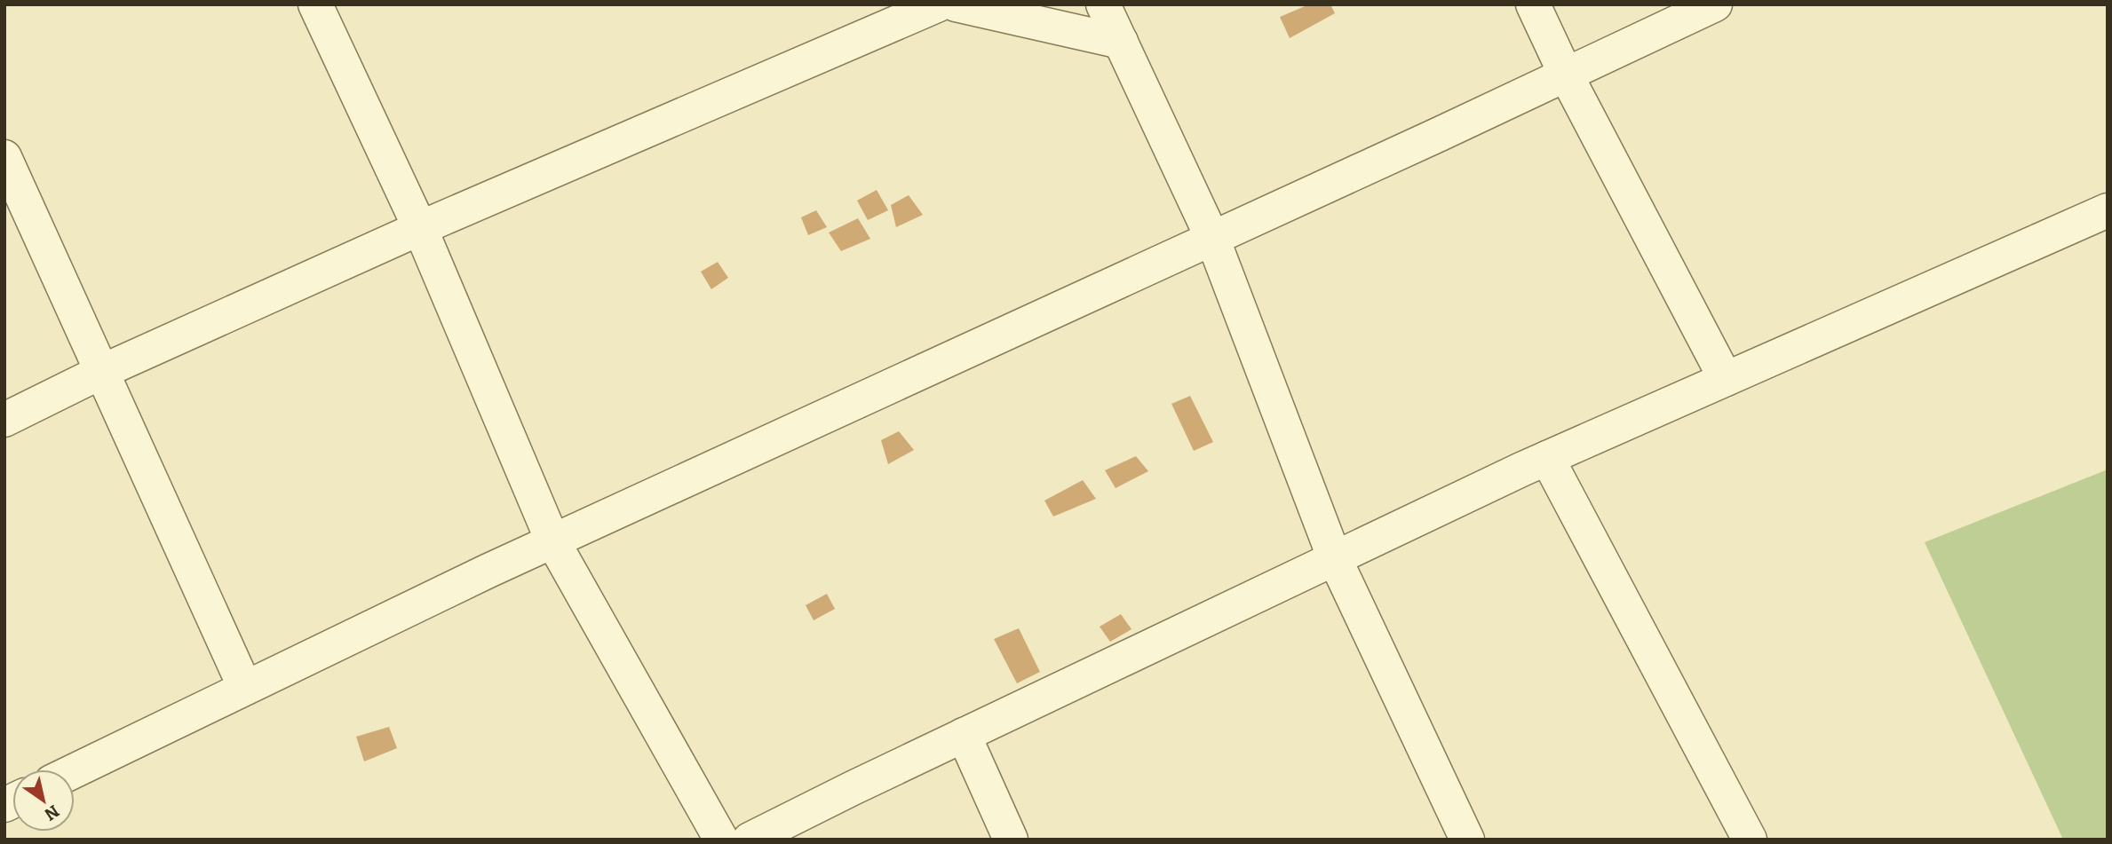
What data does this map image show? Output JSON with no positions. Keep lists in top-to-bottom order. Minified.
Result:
{"north":"bottom right"}
